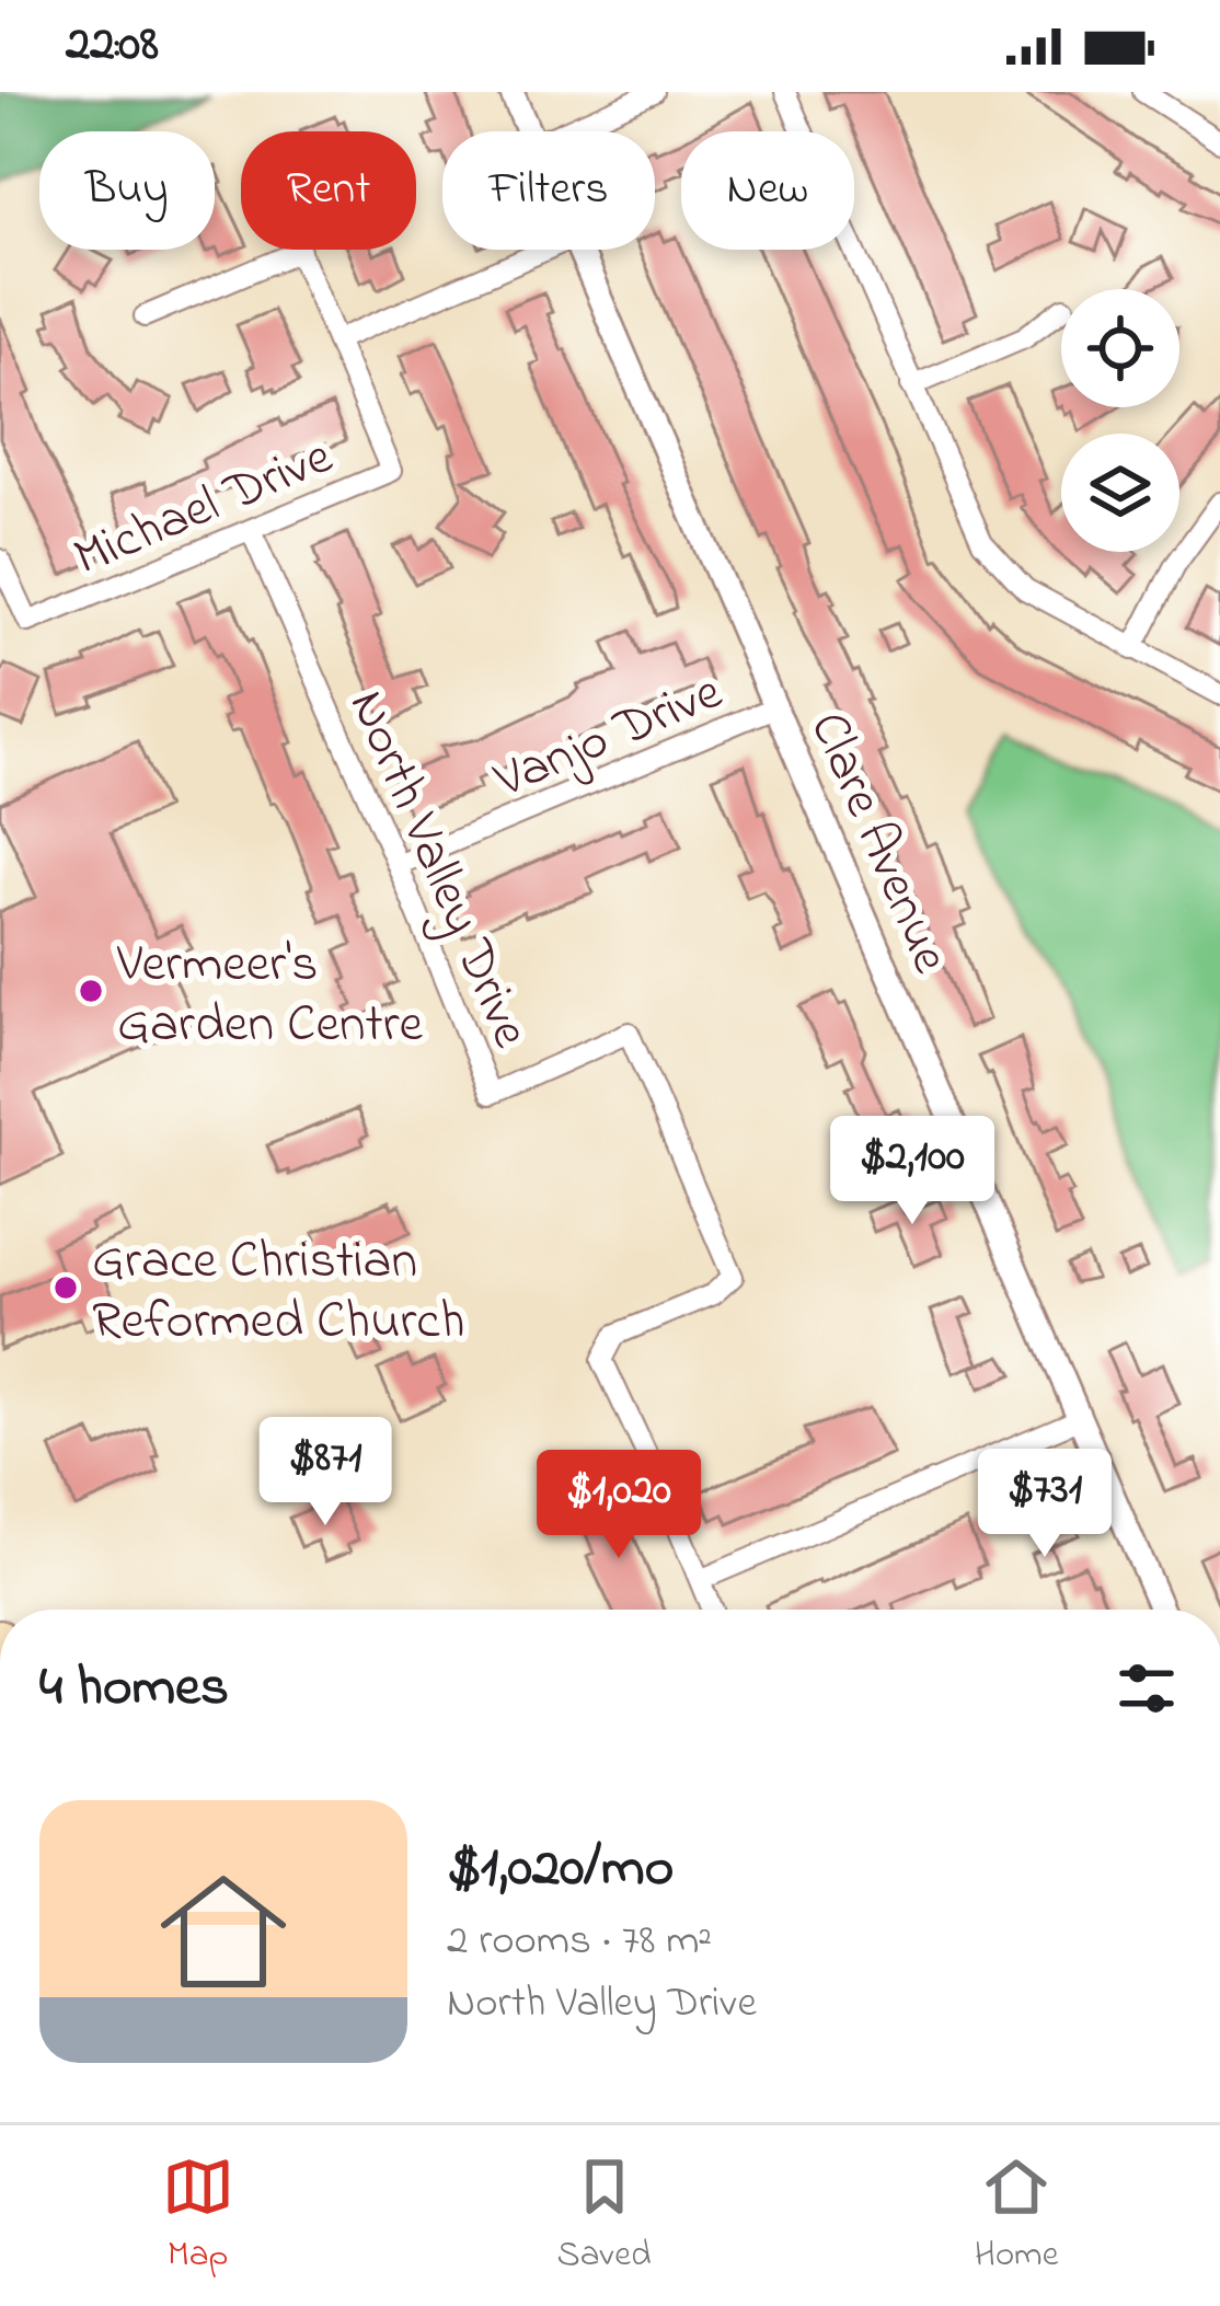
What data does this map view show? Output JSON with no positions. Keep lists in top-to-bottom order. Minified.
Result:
{"streets":{"street":["Michael Drive","Vanjo Drive","Clare Avenue","North Valley Drive"]},"crossings":[["Michael Drive","North Valley Drive"],["Vanjo Drive","Clare Avenue"],["Vanjo Drive","North Valley Drive"]],"places":["Vermeer's Garden Centre","Grace Christian Reformed Church"],"page":{"status":"22:08","chip":["Buy","Rent","Filters","New"],"price":["$2,100","$871","$731","$1,020"],"heading":"4 homes","list":[{"name":"$1,020/mo","note":"2 rooms · 78 m² · North Valley Drive"}],"tabs":["Map","Saved","Home"]}}
